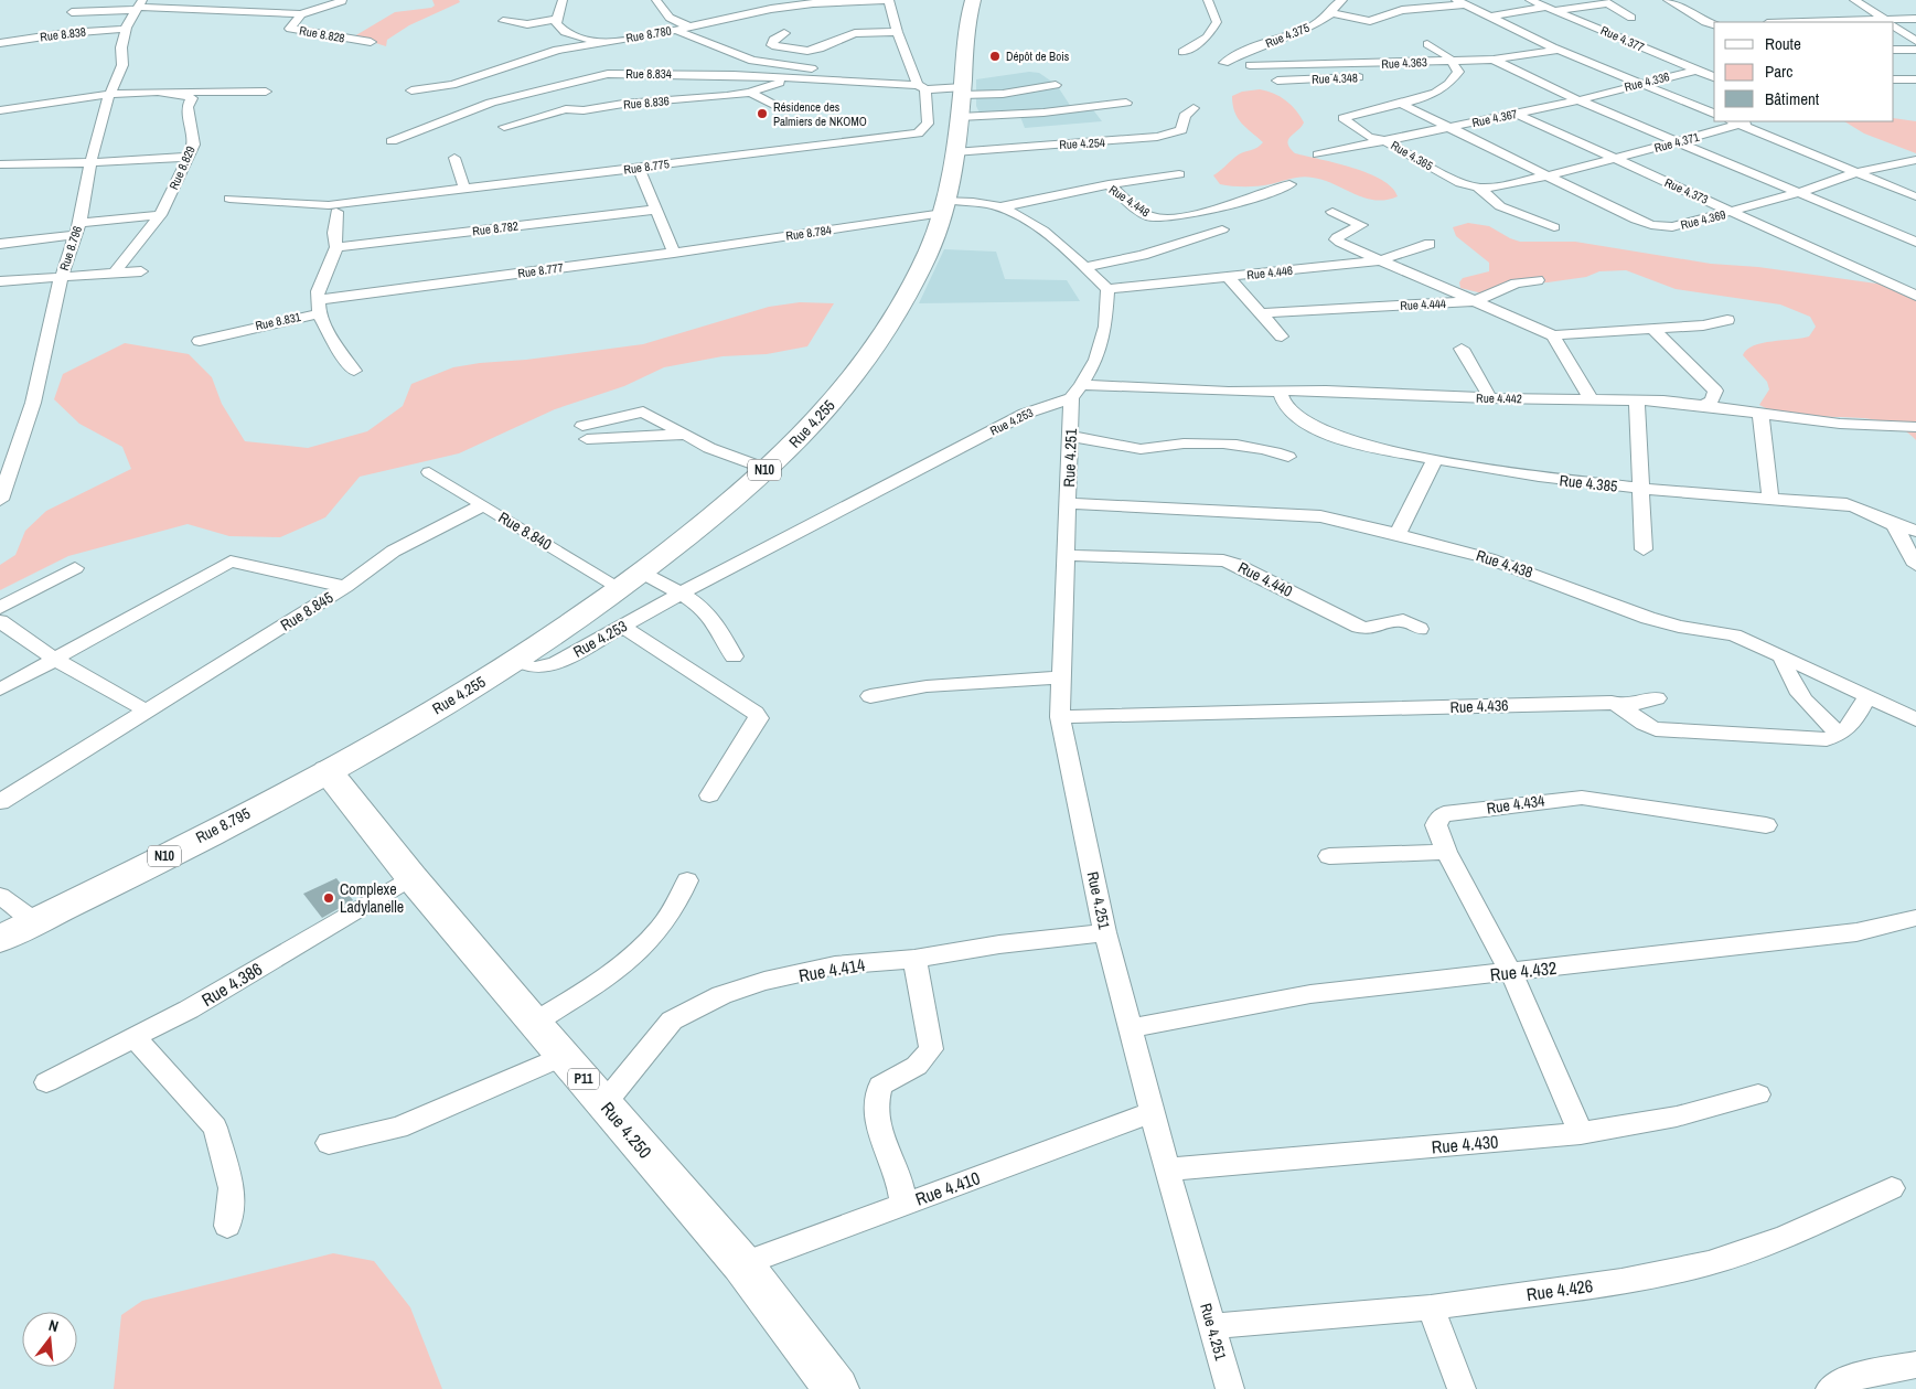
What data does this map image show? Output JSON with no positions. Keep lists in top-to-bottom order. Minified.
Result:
{"streets":{"main road":["Rue 4.255","N10","Rue 8.795","P11","Rue 4.250"],"street":["Rue 8.838","Rue 8.828","Rue 8.780","Rue 4.375","Rue 4.377","Rue 4.363","Rue 8.834","Rue 4.348","Rue 4.336","Rue 8.836","Rue 4.367","Rue 4.371","Rue 4.254","Rue 4.365","Rue 8.775","Rue 8.829","Rue 4.373","Rue 4.448","Rue 4.369","Rue 8.782","Rue 8.784","Rue 8.796","Rue 8.777","Rue 4.446","Rue 4.444","Rue 8.831","Rue 4.442","Rue 4.253","Rue 4.251","Rue 4.385","Rue 8.840","Rue 4.438","Rue 4.440","Rue 8.845","Rue 4.436","Rue 4.434","Rue 4.414","Rue 4.432","Rue 4.386","Rue 4.430","Rue 4.410","Rue 4.426"]},"crossings":[["Rue 8.838","Rue 8.796"],["Rue 8.828","Rue 8.796"],["Rue 8.780","Rue 8.775"],["Rue 4.377","Rue 4.336"],["Rue 4.363","Rue 4.365"],["Rue 8.834","Rue 8.836"],["Rue 8.834","Rue 8.775"],["Rue 8.834","Rue 4.255"],["Rue 4.336","Rue 4.367"],["Rue 4.367","Rue 4.365"],["Rue 4.367","Rue 4.373"],["Rue 4.367","Rue 4.369"],["Rue 4.371","Rue 4.365"],["Rue 4.371","Rue 4.373"],["Rue 4.254","Rue 4.255"],["Rue 4.365","Rue 4.369"],["Rue 4.373","Rue 4.369"],["Rue 8.782","Rue 8.831"],["Rue 8.784","Rue 8.777"],["Rue 8.784","Rue 4.255"],["Rue 8.777","Rue 8.831"],["Rue 4.442","Rue 4.253"],["Rue 4.442","Rue 4.251"],["Rue 4.442","Rue 4.385"],["Rue 4.253","Rue 4.255"],["Rue 4.253","Rue 4.251"],["Rue 4.255","Rue 8.840"],["Rue 4.255","Rue 8.795"],["Rue 4.255","Rue 4.250"],["Rue 4.251","Rue 4.438"],["Rue 4.251","Rue 4.440"],["Rue 4.251","Rue 4.436"],["Rue 4.251","Rue 4.414"],["Rue 4.251","Rue 4.432"],["Rue 4.251","Rue 4.430"],["Rue 4.251","Rue 4.410"],["Rue 4.251","Rue 4.426"],["Rue 4.434","Rue 4.432"],["Rue 4.434","Rue 4.430"],["Rue 8.795","Rue 4.250"],["Rue 4.414","Rue 4.250"],["Rue 4.386","Rue 4.250"],["Rue 4.250","Rue 4.410"]],"places":["Dépôt de Bois","Résidence des Palmiers de NKOMO","Complexe Ladylanelle"],"legend":["Route","Parc","Bâtiment"],"north":"top"}
